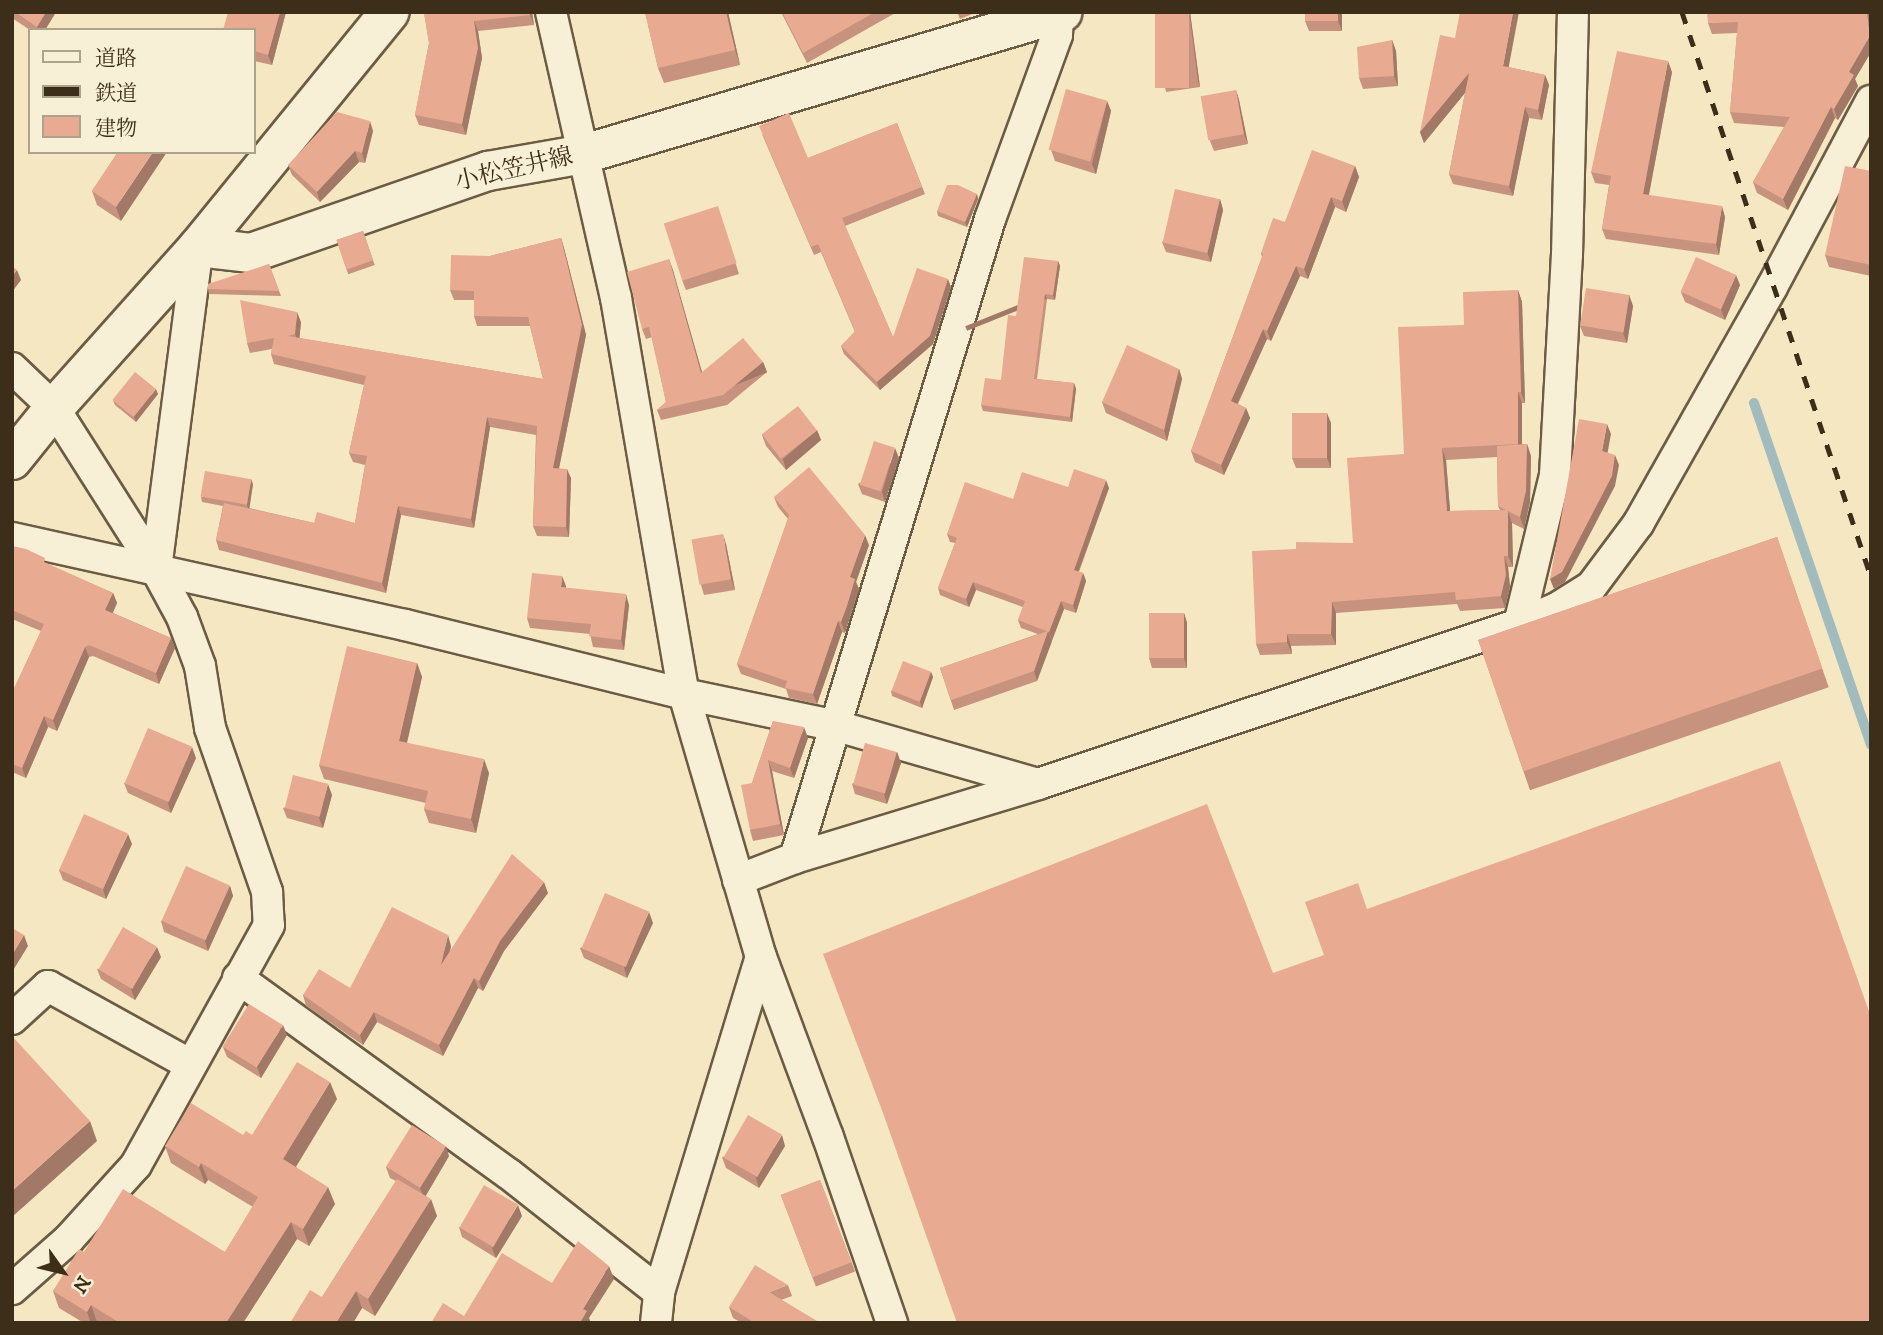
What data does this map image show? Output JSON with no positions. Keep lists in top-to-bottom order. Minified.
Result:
{"streets":{"main road":["小松笠井線"]},"legend":["道路","鉄道","建物"],"north":"bottom right"}
